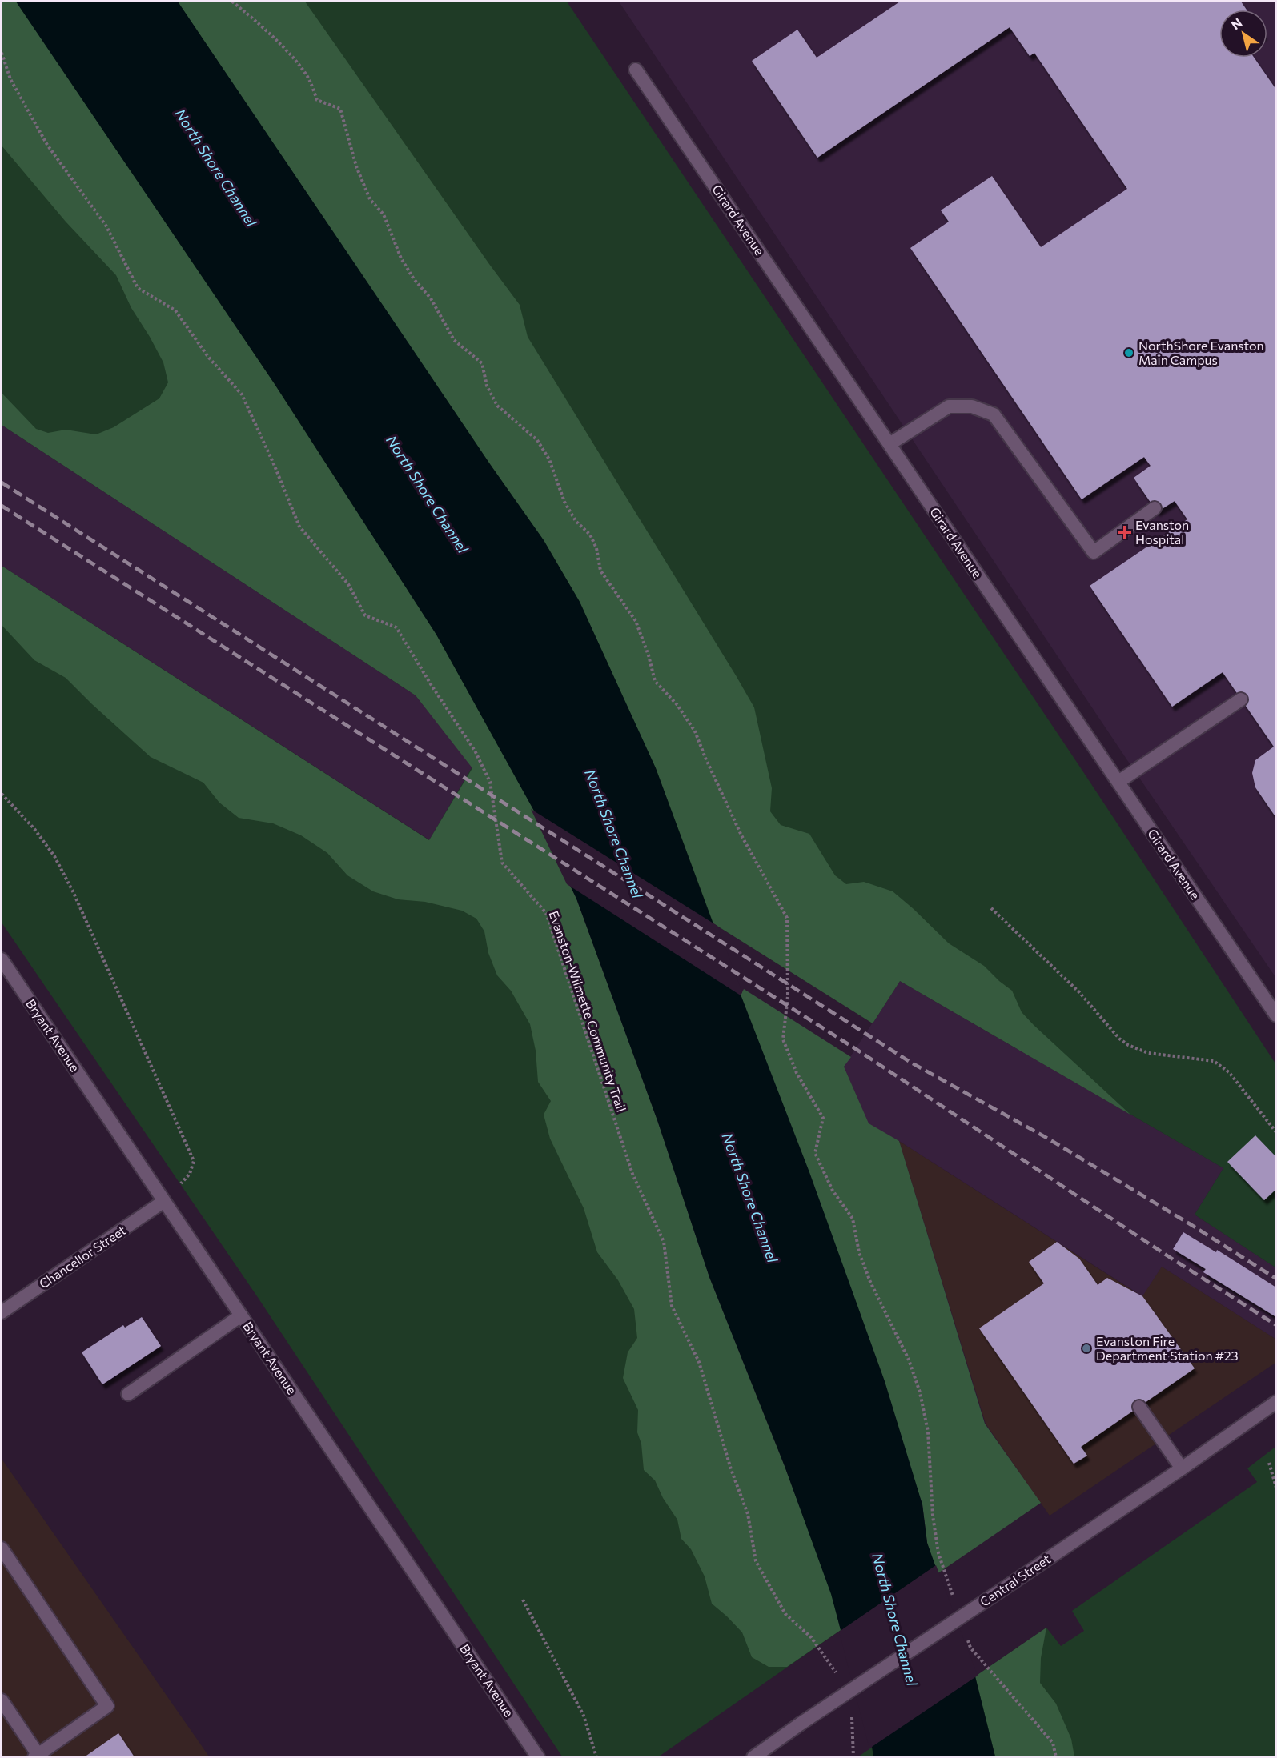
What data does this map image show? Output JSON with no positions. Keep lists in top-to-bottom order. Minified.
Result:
{"streets":{"street":["Girard Avenue","Bryant Avenue","Chancellor Street","Central Street"],"path":["Evanston-Wilmette Community Trail"]},"crossings":[["Bryant Avenue","Chancellor Street"]],"water":["North Shore Channel"],"places":{"other":["NorthShore Evanston Main Campus","Evanston Fire Department Station #23"],"health":["Evanston Hospital"]},"north":"top left"}
